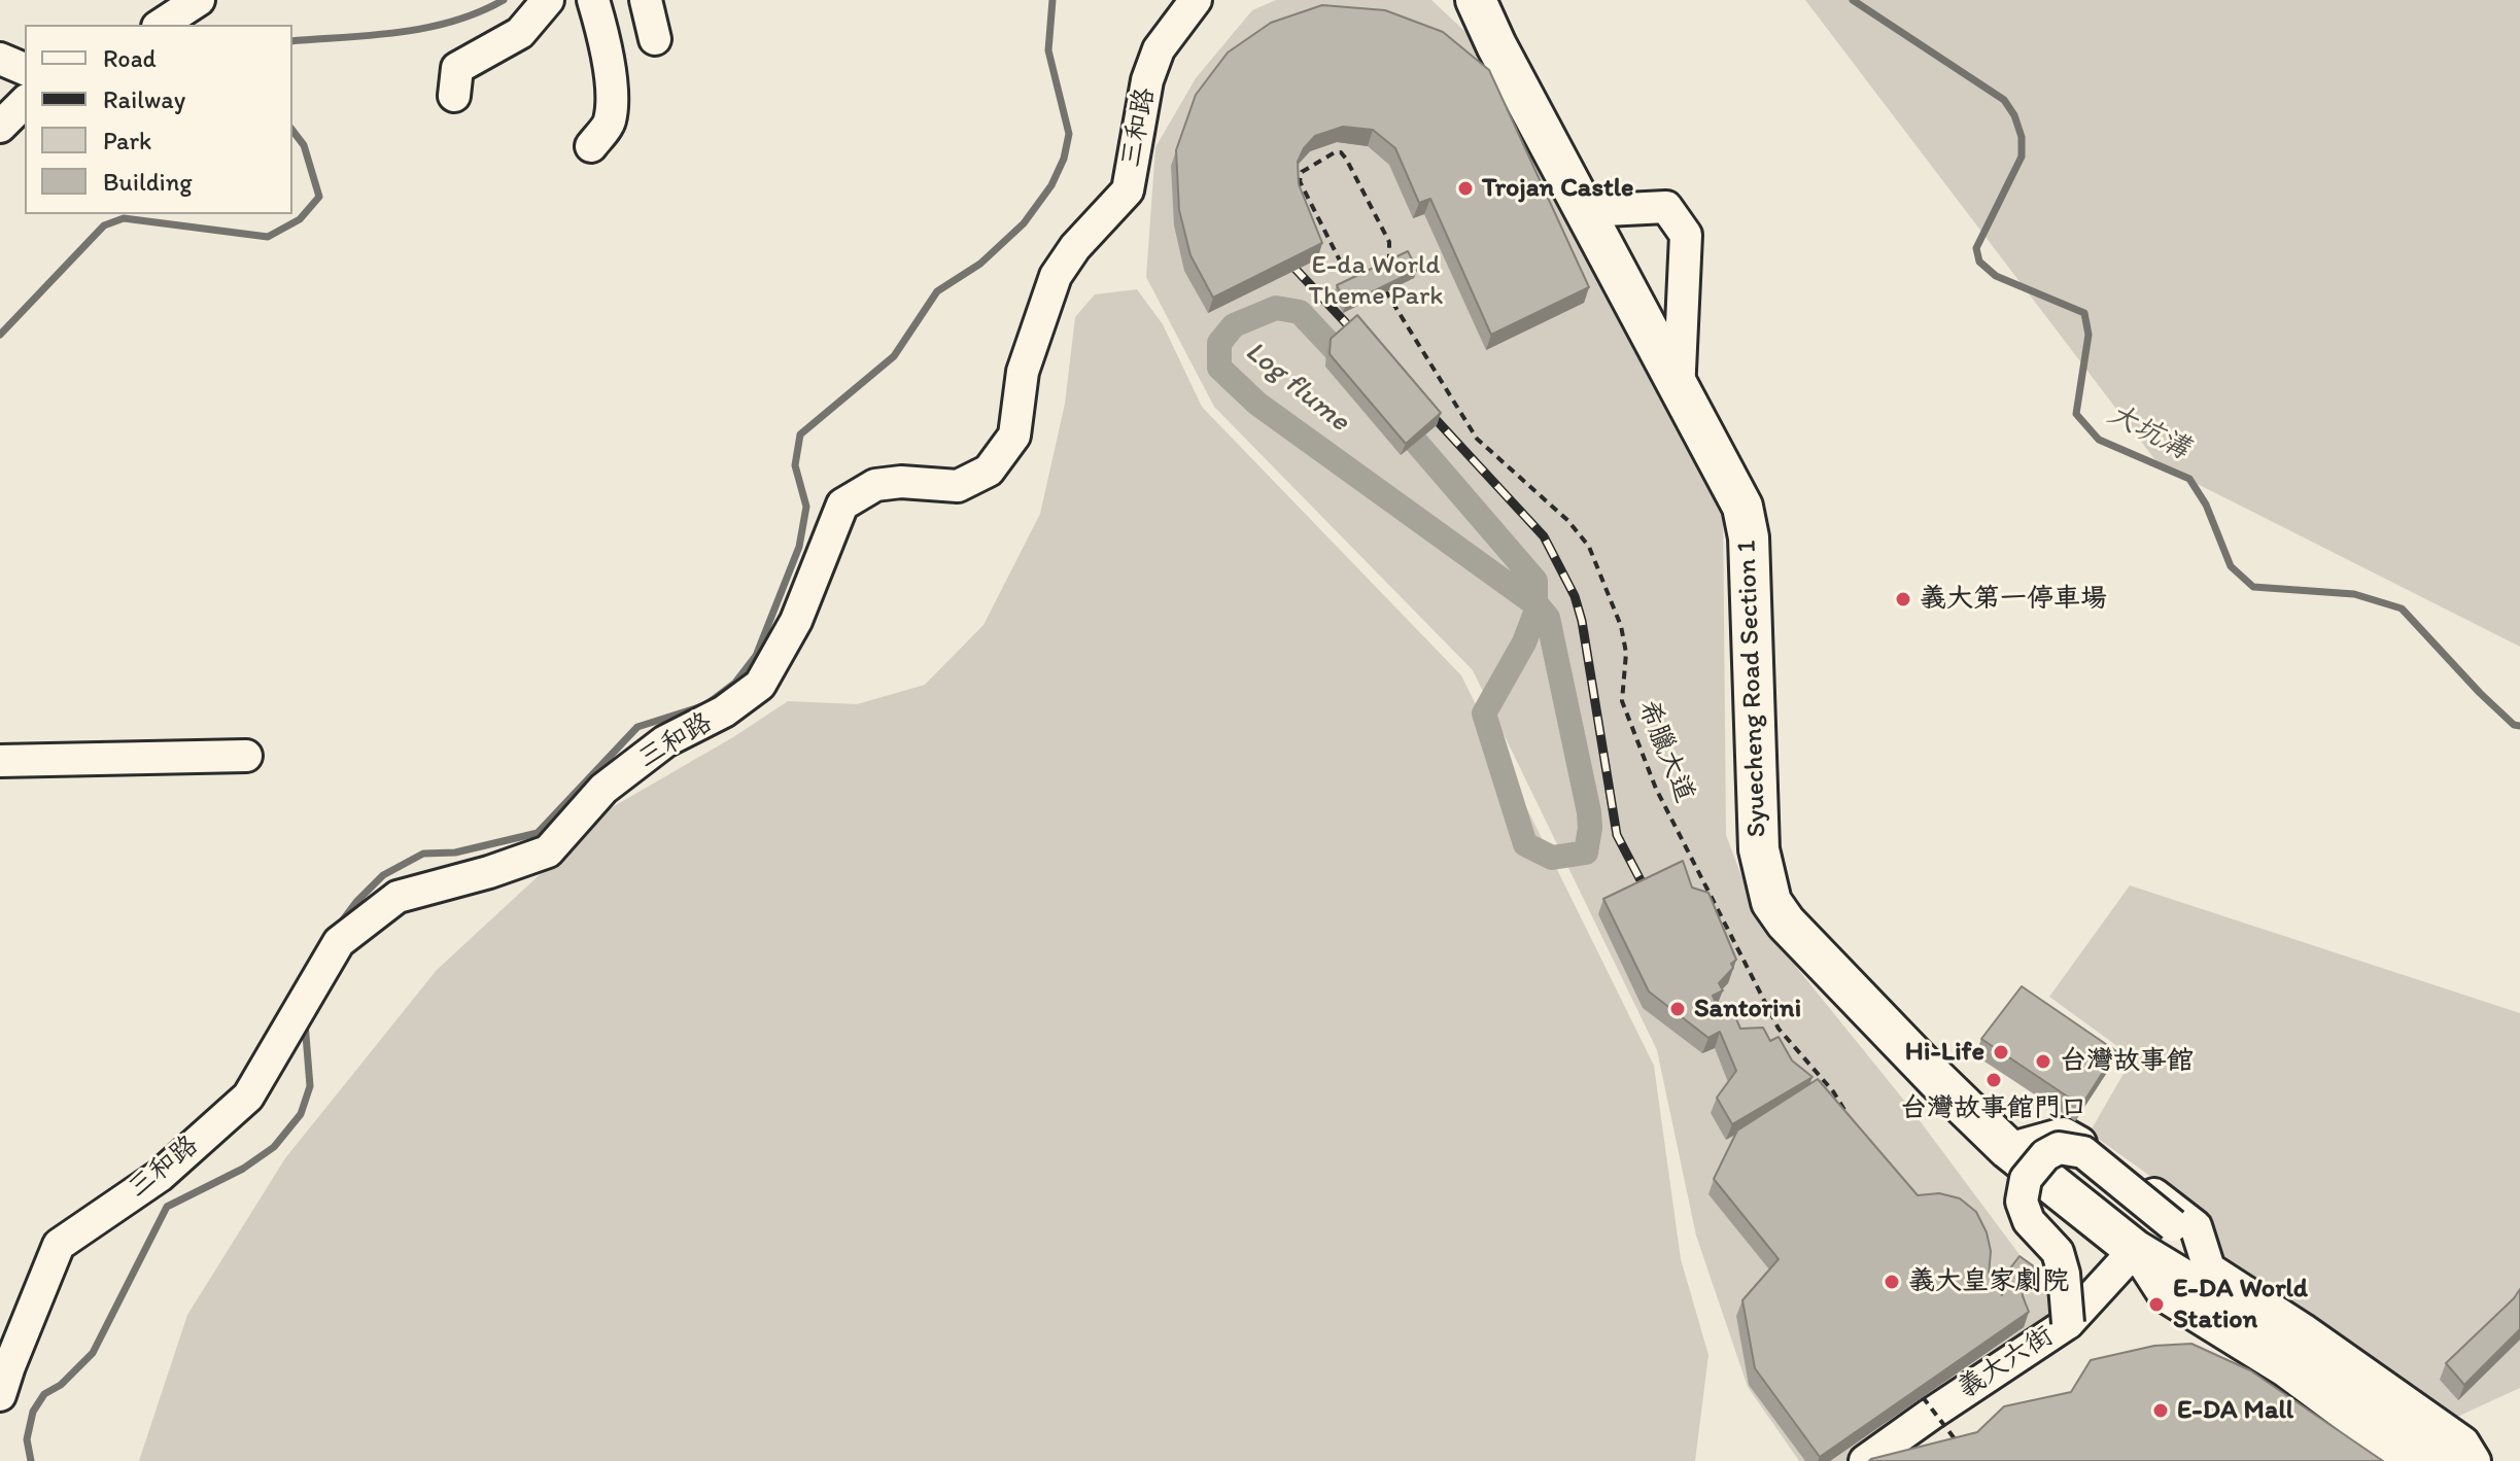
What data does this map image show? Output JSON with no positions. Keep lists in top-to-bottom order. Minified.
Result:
{"streets":{"main road":["Syuecheng Road Section 1"],"street":["三和路","義大六街"],"path":["希臘大道"]},"crossings":[["Syuecheng Road Section 1","義大六街"]],"water":["Log flume","大坑溝"],"parks":["E-da World Theme Park"],"places":["Trojan Castle","義大第一停車場","Santorini","Hi-Life","台灣故事館","台灣故事館門口","義大皇家劇院","E-DA World Station","E-DA Mall"],"legend":["Road","Railway","Park","Building"]}
